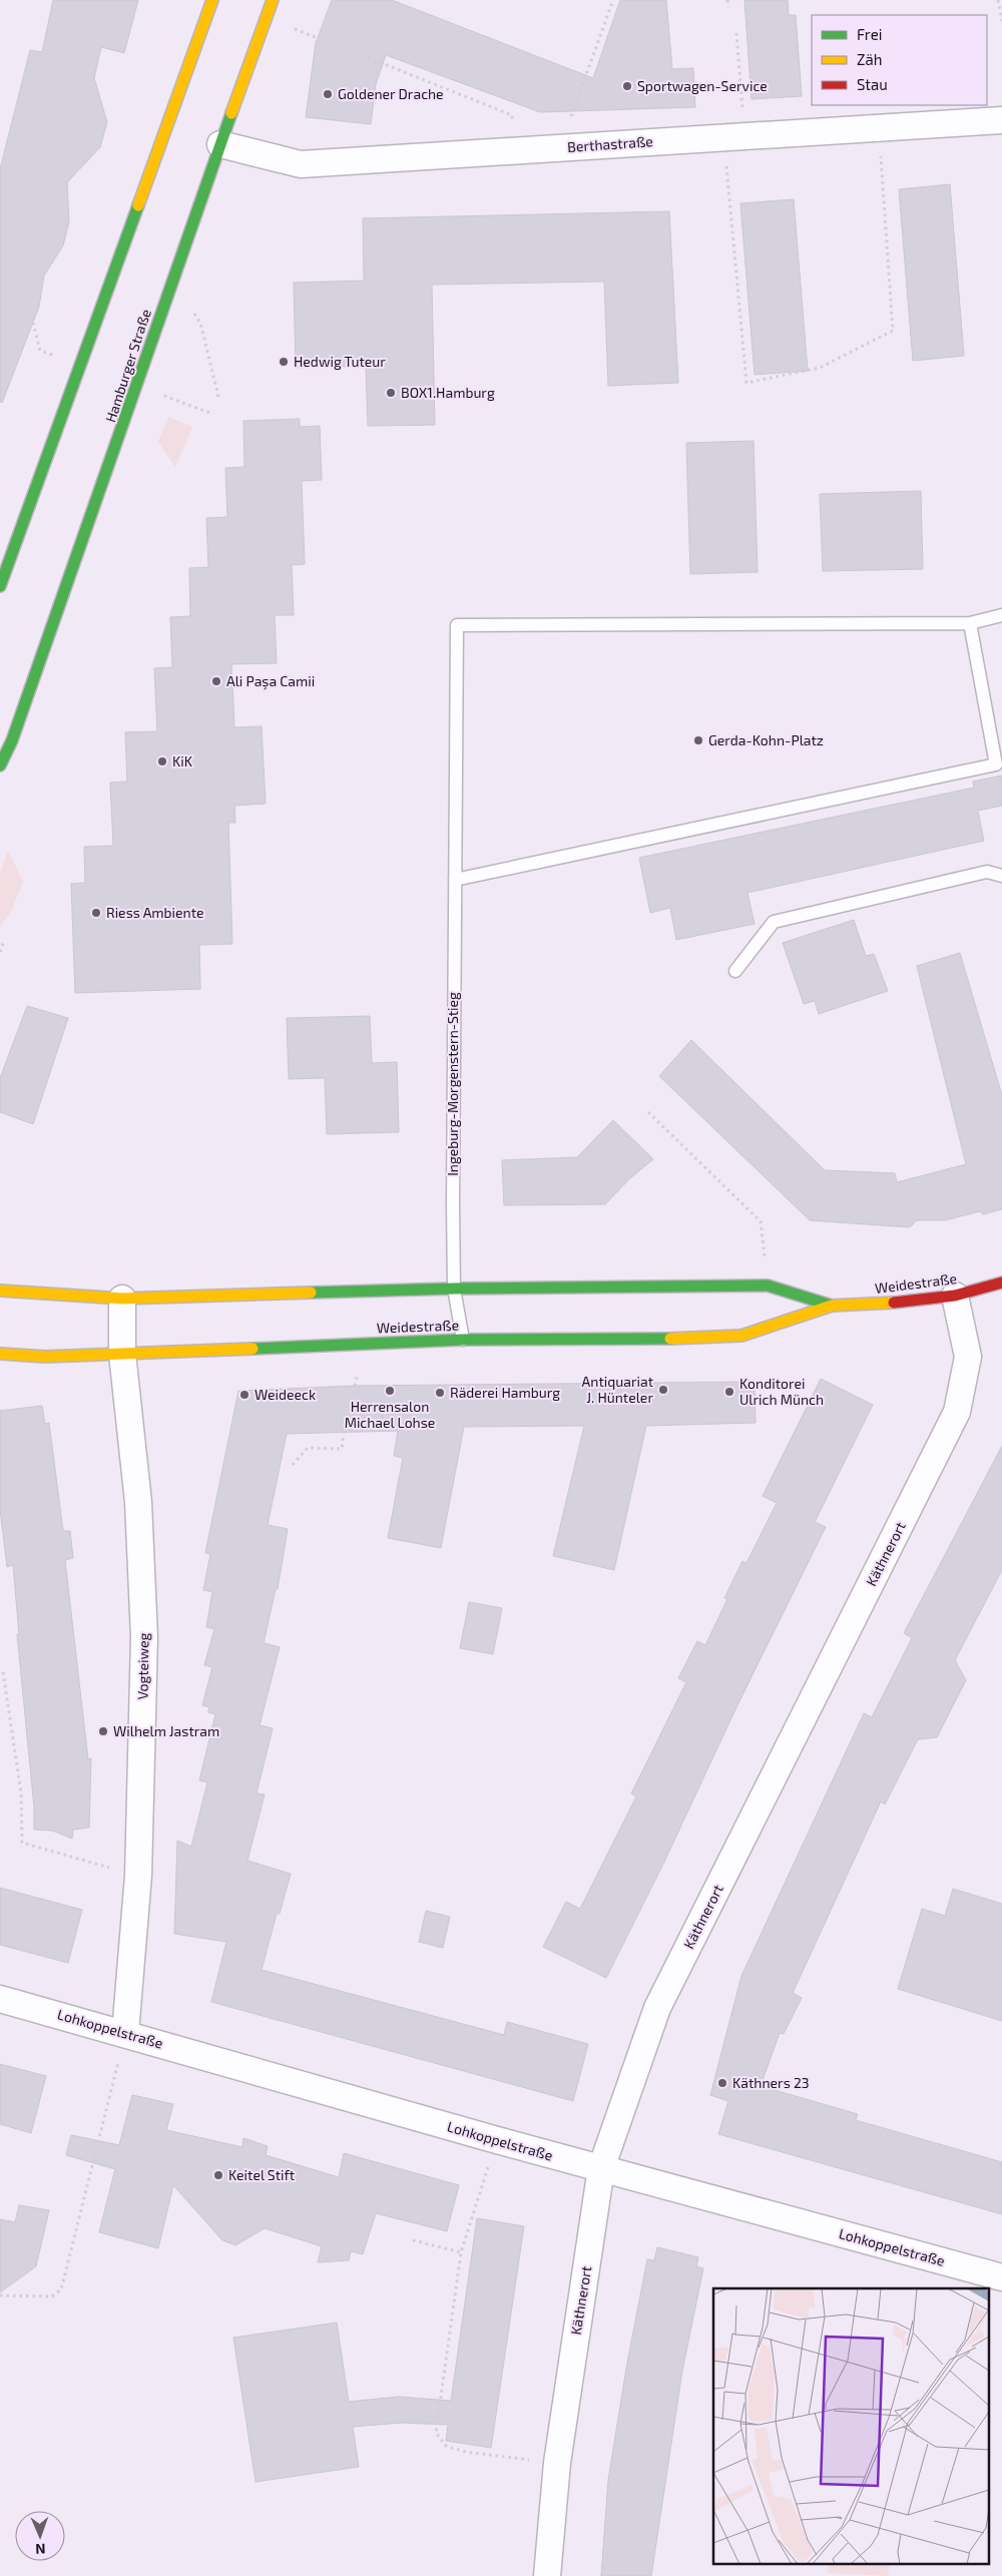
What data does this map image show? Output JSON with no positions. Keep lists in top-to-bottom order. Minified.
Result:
{"streets":{"street":["Berthastraße","Hamburger Straße","Weidestraße","Käthnerort","Vogteiweg","Lohkoppelstraße"],"lane":["Ingeburg-Morgenstern-Stieg"]},"crossings":[["Berthastraße","Hamburger Straße"],["Ingeburg-Morgenstern-Stieg","Weidestraße"],["Weidestraße","Käthnerort"],["Weidestraße","Vogteiweg"],["Käthnerort","Lohkoppelstraße"],["Vogteiweg","Lohkoppelstraße"]],"places":["Sportwagen-Service","Goldener Drache","Hedwig Tuteur","BOX1.Hamburg","Ali Paşa Camii","Gerda-Kohn-Platz","KiK","Riess Ambiente","Antiquariat J. Hünteler","Herrensalon Michael Lohse","Konditorei Ulrich Münch","Räderei Hamburg","Weideeck","Wilhelm Jastram","Käthners 23","Keitel Stift"],"legend":["Frei","Zäh","Stau"],"north":"bottom"}
